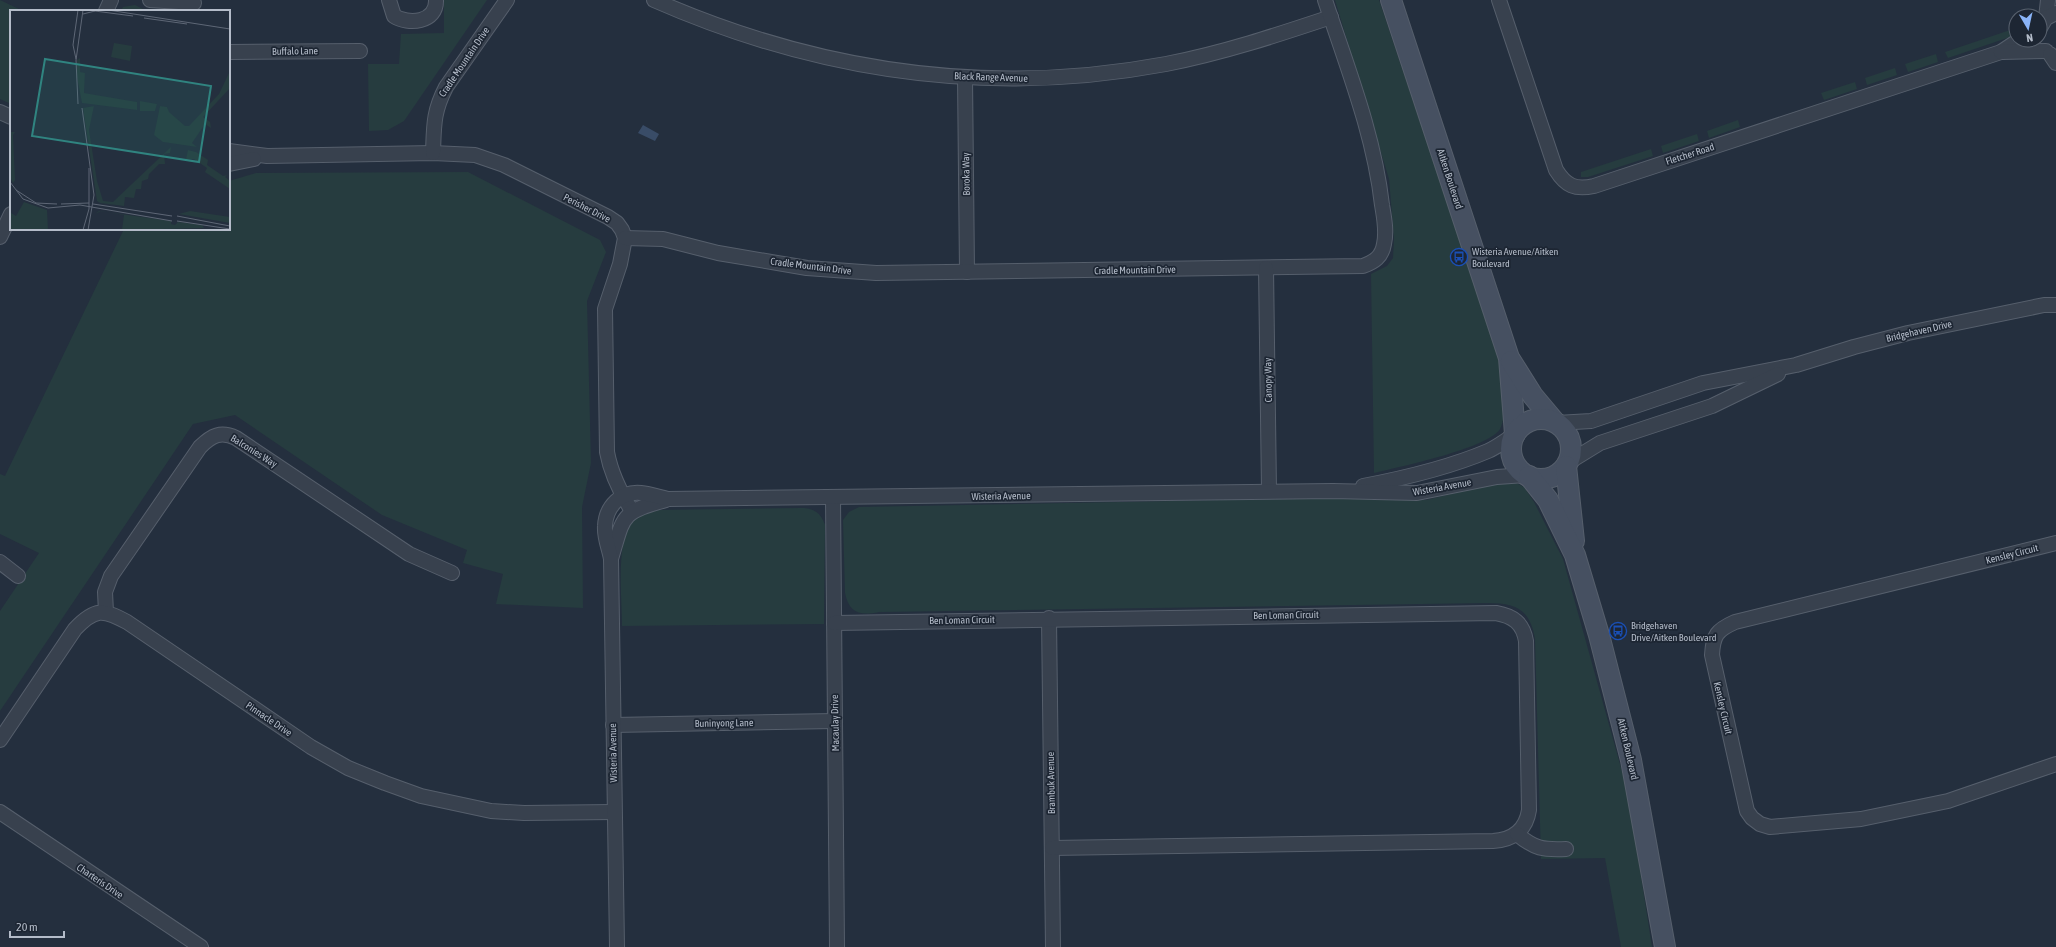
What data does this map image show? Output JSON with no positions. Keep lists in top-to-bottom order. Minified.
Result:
{"streets":{"main road":["Aitken Boulevard"],"street":["Buffalo Lane","Cradle Mountain Drive","Black Range Avenue","Fletcher Road","Boroka Way","Perisher Drive","Bridgehaven Drive","Canopy Way","Balconies Way","Wisteria Avenue","Kensley Circuit","Ben Loman Circuit","Pinnacle Drive","Buninyong Lane","Macaulay Drive","Brambuk Avenue","Charteris Drive"]},"crossings":[["Cradle Mountain Drive","Black Range Avenue"],["Cradle Mountain Drive","Boroka Way"],["Cradle Mountain Drive","Perisher Drive"],["Cradle Mountain Drive","Canopy Way"],["Black Range Avenue","Boroka Way"],["Aitken Boulevard","Bridgehaven Drive"],["Aitken Boulevard","Wisteria Avenue"],["Bridgehaven Drive","Wisteria Avenue"],["Canopy Way","Wisteria Avenue"],["Balconies Way","Pinnacle Drive"],["Wisteria Avenue","Pinnacle Drive"],["Wisteria Avenue","Buninyong Lane"],["Wisteria Avenue","Macaulay Drive"],["Ben Loman Circuit","Macaulay Drive"],["Ben Loman Circuit","Brambuk Avenue"],["Buninyong Lane","Macaulay Drive"]],"places":{"bus stop":["Wisteria Avenue/Aitken Boulevard","Bridgehaven Drive/Aitken Boulevard"]},"scale_bar":"20 m","north":"bottom"}
